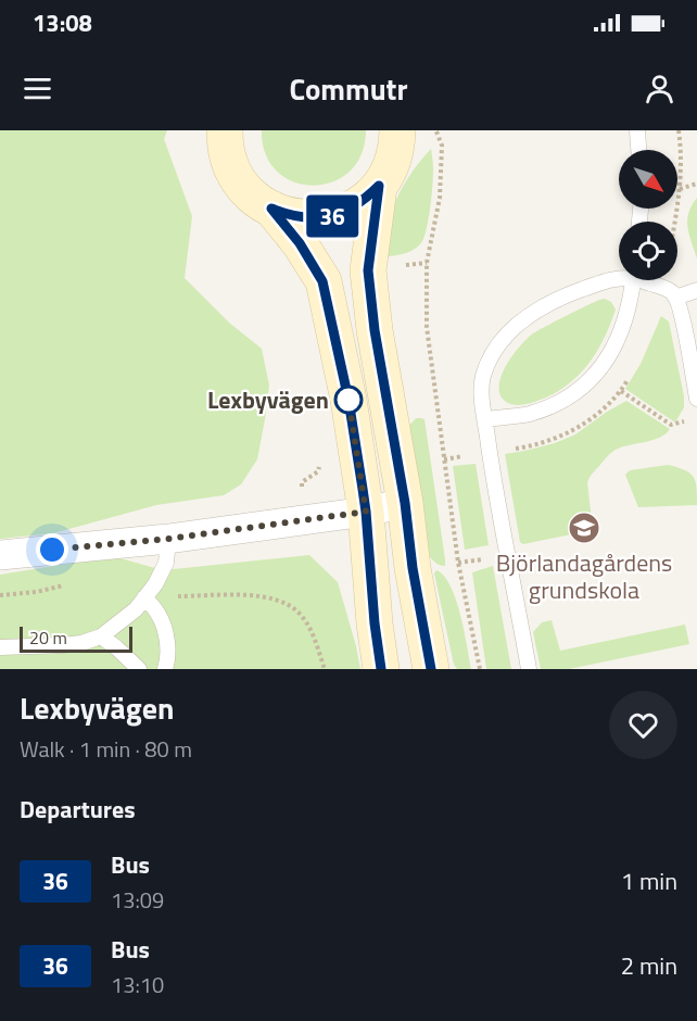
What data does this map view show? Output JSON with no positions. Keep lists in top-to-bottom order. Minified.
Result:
{"places":{"other":["Lexbyvägen"],"school or university":["Björlandagårdens grundskola"]},"lines":["bus line 36"],"scale_bar":"20 m","north":"bottom right","page":{"status":"13:08","header":"Commutr","on_map":"36","scale":"20 m","heading":[["Lexbyvägen","Walk · 1 min · 80 m"],"Departures"],"list":[{"mark":"36","name":"Bus","note":"13:09","value":"1 min"},{"mark":"36","name":"Bus","note":"13:10","value":"2 min"}]}}
